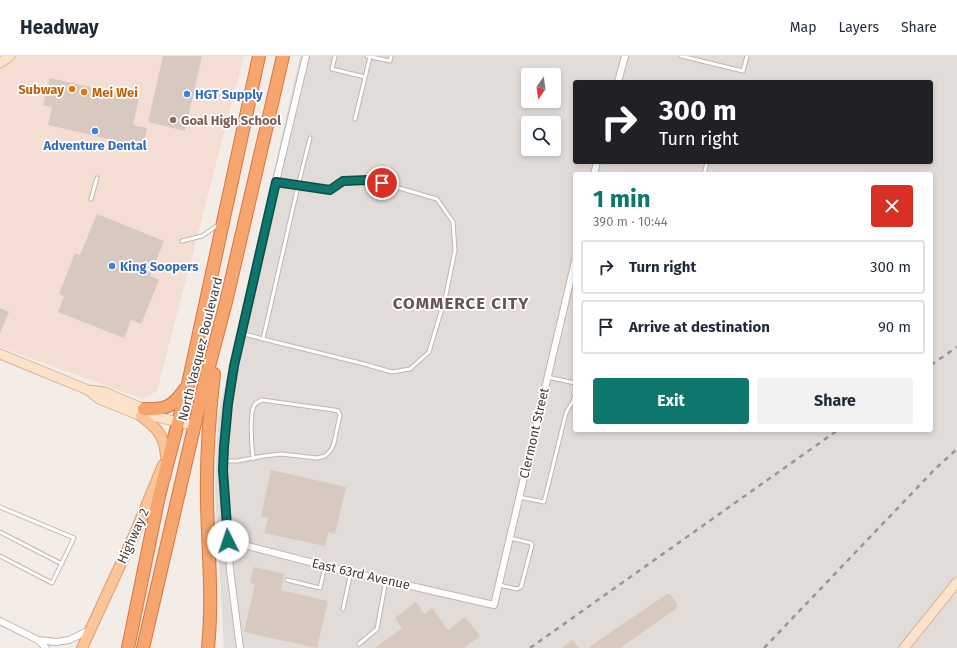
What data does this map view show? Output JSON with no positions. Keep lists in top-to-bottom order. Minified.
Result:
{"streets":{"highway":["North Vasquez Boulevard"],"main road":["Highway 2"],"street":["Clermont Street","East 63rd Avenue"]},"crossings":[["North Vasquez Boulevard","Highway 2"],["Clermont Street","East 63rd Avenue"]],"districts":["COMMERCE CITY"],"places":["Subway","Mei Wei","HGT Supply","Goal High School","Adventure Dental","King Soopers"],"north":"bottom","page":{"header":"Headway","nav":["Map","Layers","Share"],"turn":["300 m","Turn right"],"heading":["1 min","390 m · 10:44"],"list":[{"name":"Turn right","value":"300 m"},{"name":"Arrive at destination","value":"90 m"}],"buttons":["Exit","Share"]}}
